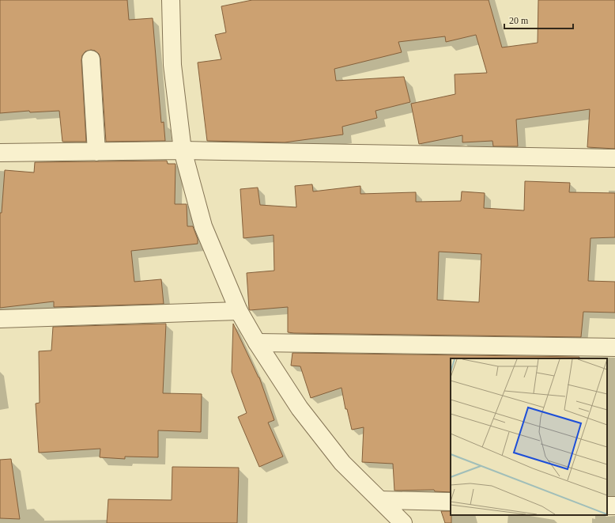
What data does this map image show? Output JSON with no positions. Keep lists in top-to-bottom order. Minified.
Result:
{"scale_bar":"20 m"}
